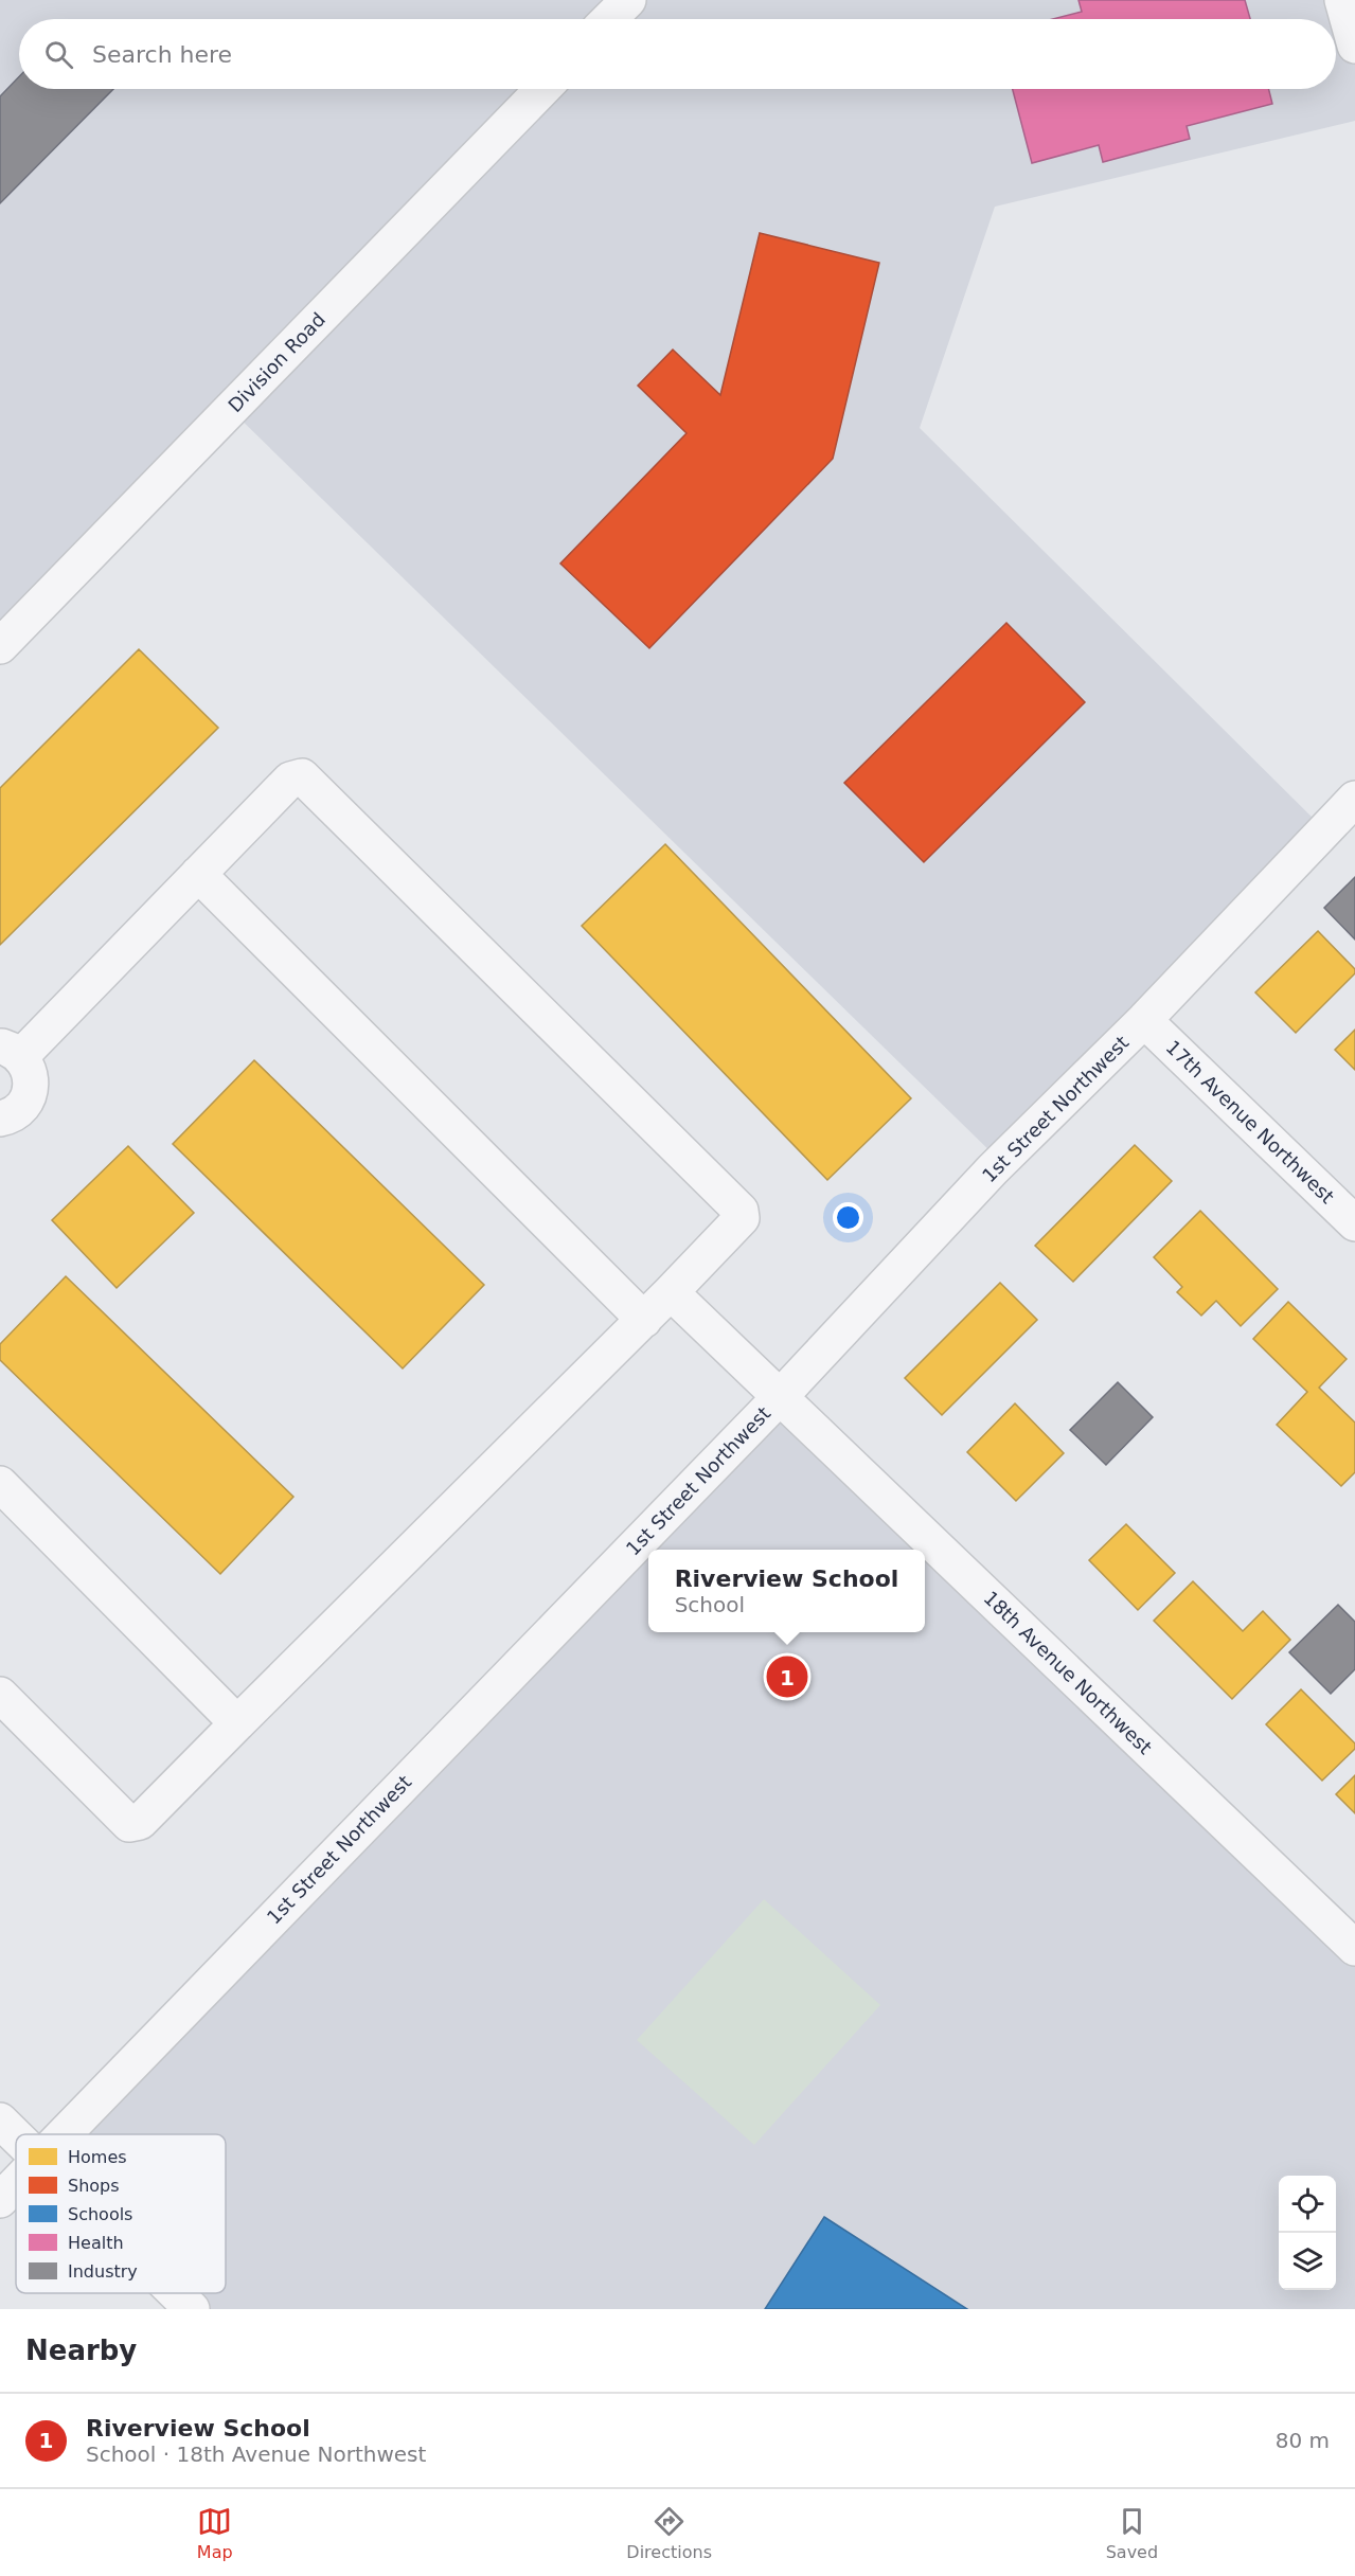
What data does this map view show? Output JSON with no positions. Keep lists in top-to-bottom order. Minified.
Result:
{"streets":{"street":["Division Road","1st Street Northwest","17th Avenue Northwest","18th Avenue Northwest"]},"crossings":[["1st Street Northwest","17th Avenue Northwest"],["1st Street Northwest","18th Avenue Northwest"]],"legend":["Homes","Shops","Schools","Health","Industry"],"page":{"search":"Search here","popup":["Riverview School","School"],"pins":"1","heading":"Nearby","list":[{"mark":"1","name":"Riverview School","note":"School · 18th Avenue Northwest","value":"80 m"}],"nav":["Map","Directions","Saved"]}}
